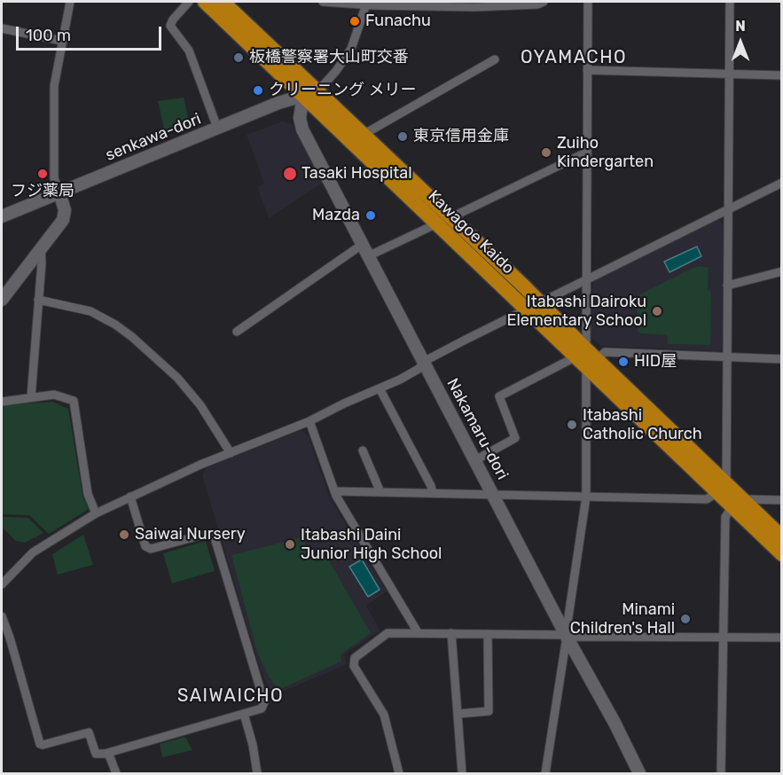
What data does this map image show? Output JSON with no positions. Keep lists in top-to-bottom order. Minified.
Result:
{"streets":{"highway":["Kawagoe Kaido"],"street":["senkawa-dori","Nakamaru-dori"]},"crossings":[["senkawa-dori","Kawagoe Kaido"],["senkawa-dori","Nakamaru-dori"],["Kawagoe Kaido","Nakamaru-dori"]],"districts":["OYAMACHO","SAIWAICHO"],"places":["Funachu","板橋警察署大山町交番","クリーニング メリー","東京信用金庫","Zuiho Kindergarten","フジ薬局","Tasaki Hospital","Mazda","Itabashi Dairoku Elementary School","HID屋","Itabashi Catholic Church","Saiwai Nursery","Itabashi Daini Junior High School","Minami Children's Hall"],"scale_bar":"100 m","north":"top"}
